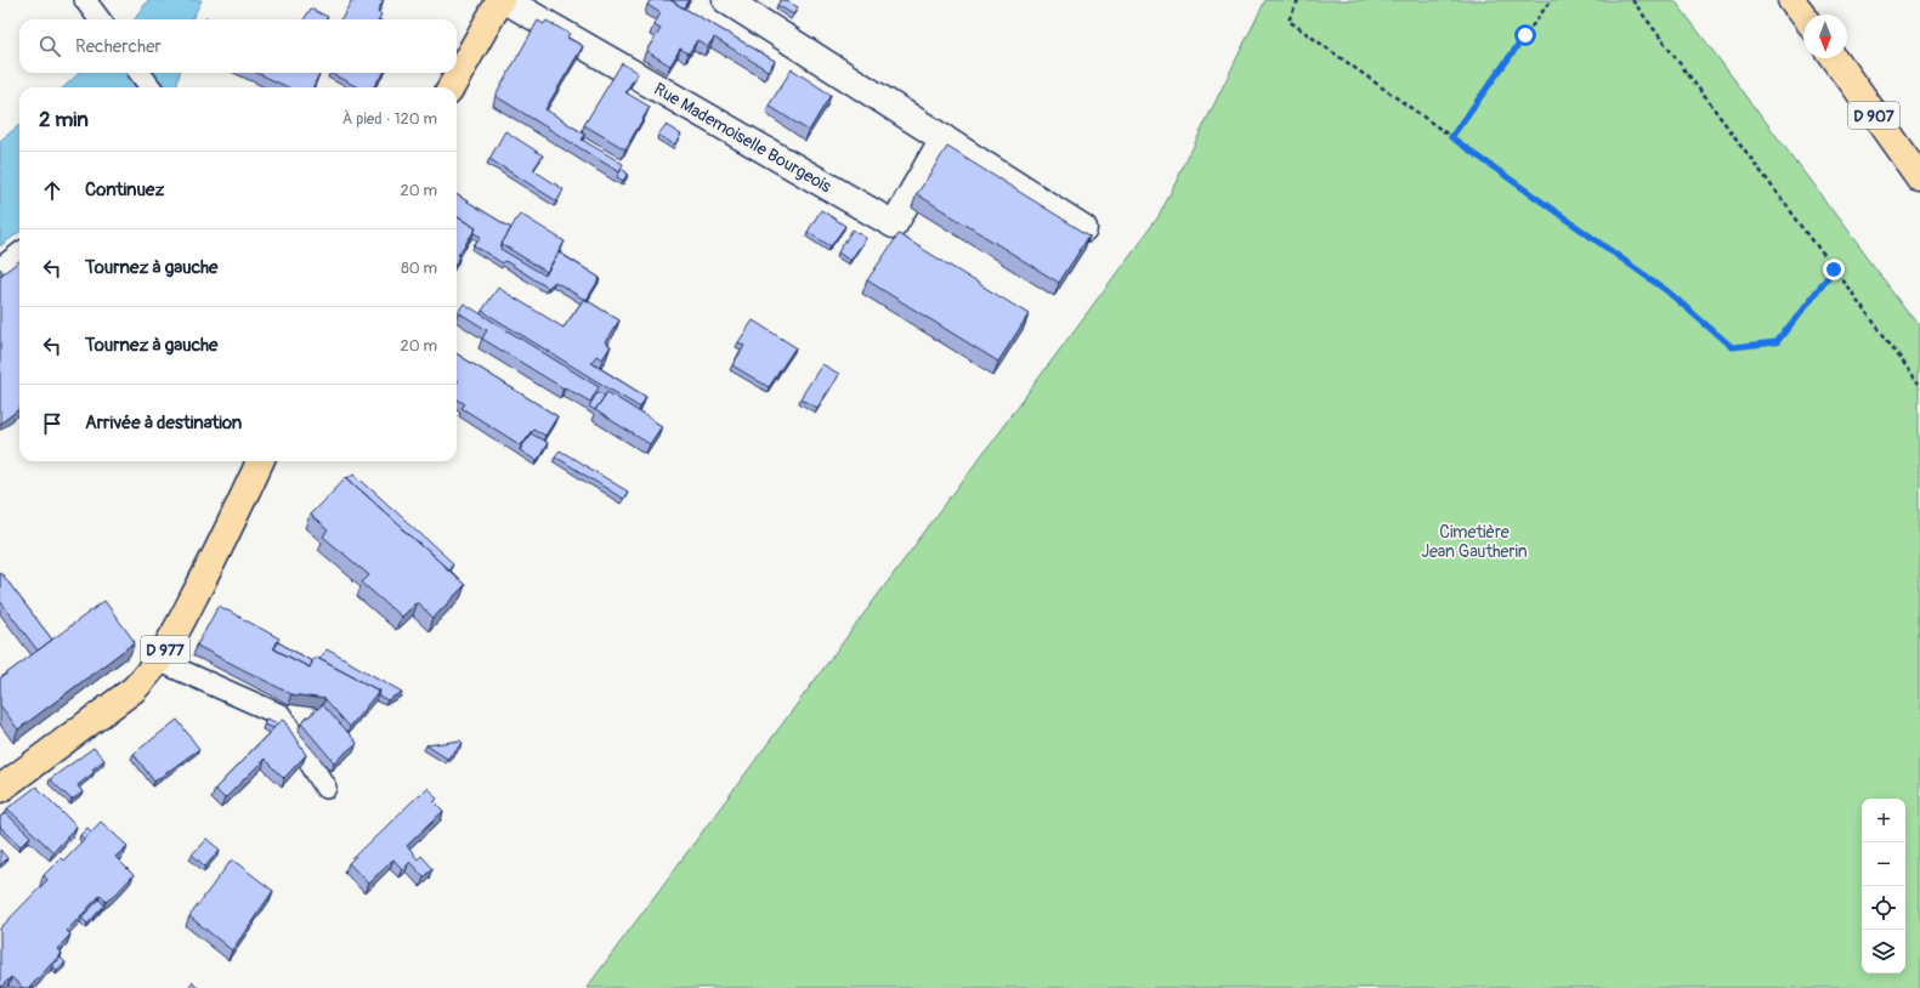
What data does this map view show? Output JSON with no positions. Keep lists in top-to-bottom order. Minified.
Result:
{"streets":{"main road":["D 907","D 977"],"street":["Rue Mademoiselle Bourgeois"]},"parks":["Cimetière Jean Gautherin"],"north":"bottom","page":{"search":"Rechercher","heading":["2 min","À pied · 120 m"],"list":[["Continuez","20 m"],["Tournez à gauche","80 m"],["Tournez à gauche","20 m"],"Arrivée à destination"],"map_buttons":["+","−"]}}
